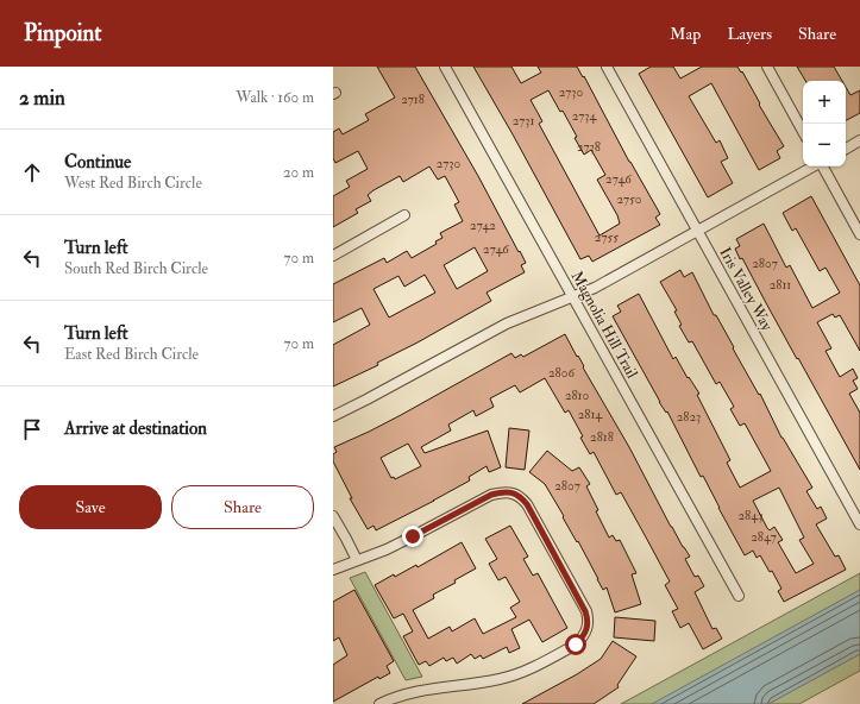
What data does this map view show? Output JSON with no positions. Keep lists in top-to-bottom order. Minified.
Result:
{"streets":{"street":["Iris Valley Way","Magnolia Hill Trail"]},"house_numbers":["2730","2718","2734","2731","2738","2730","2746","2750","2742","2755","2746","2807","2811","2806","2810","2814","2823","2818","2807","2843","2847"],"page":{"header":"Pinpoint","nav":["Map","Layers","Share"],"heading":["2 min","Walk · 160 m"],"map_buttons":["+","−"],"list":[["Continue","West Red Birch Circle","20 m"],["Turn left","South Red Birch Circle","70 m"],["Turn left","East Red Birch Circle","70 m"],"Arrive at destination"],"buttons":["Save","Share"]}}
